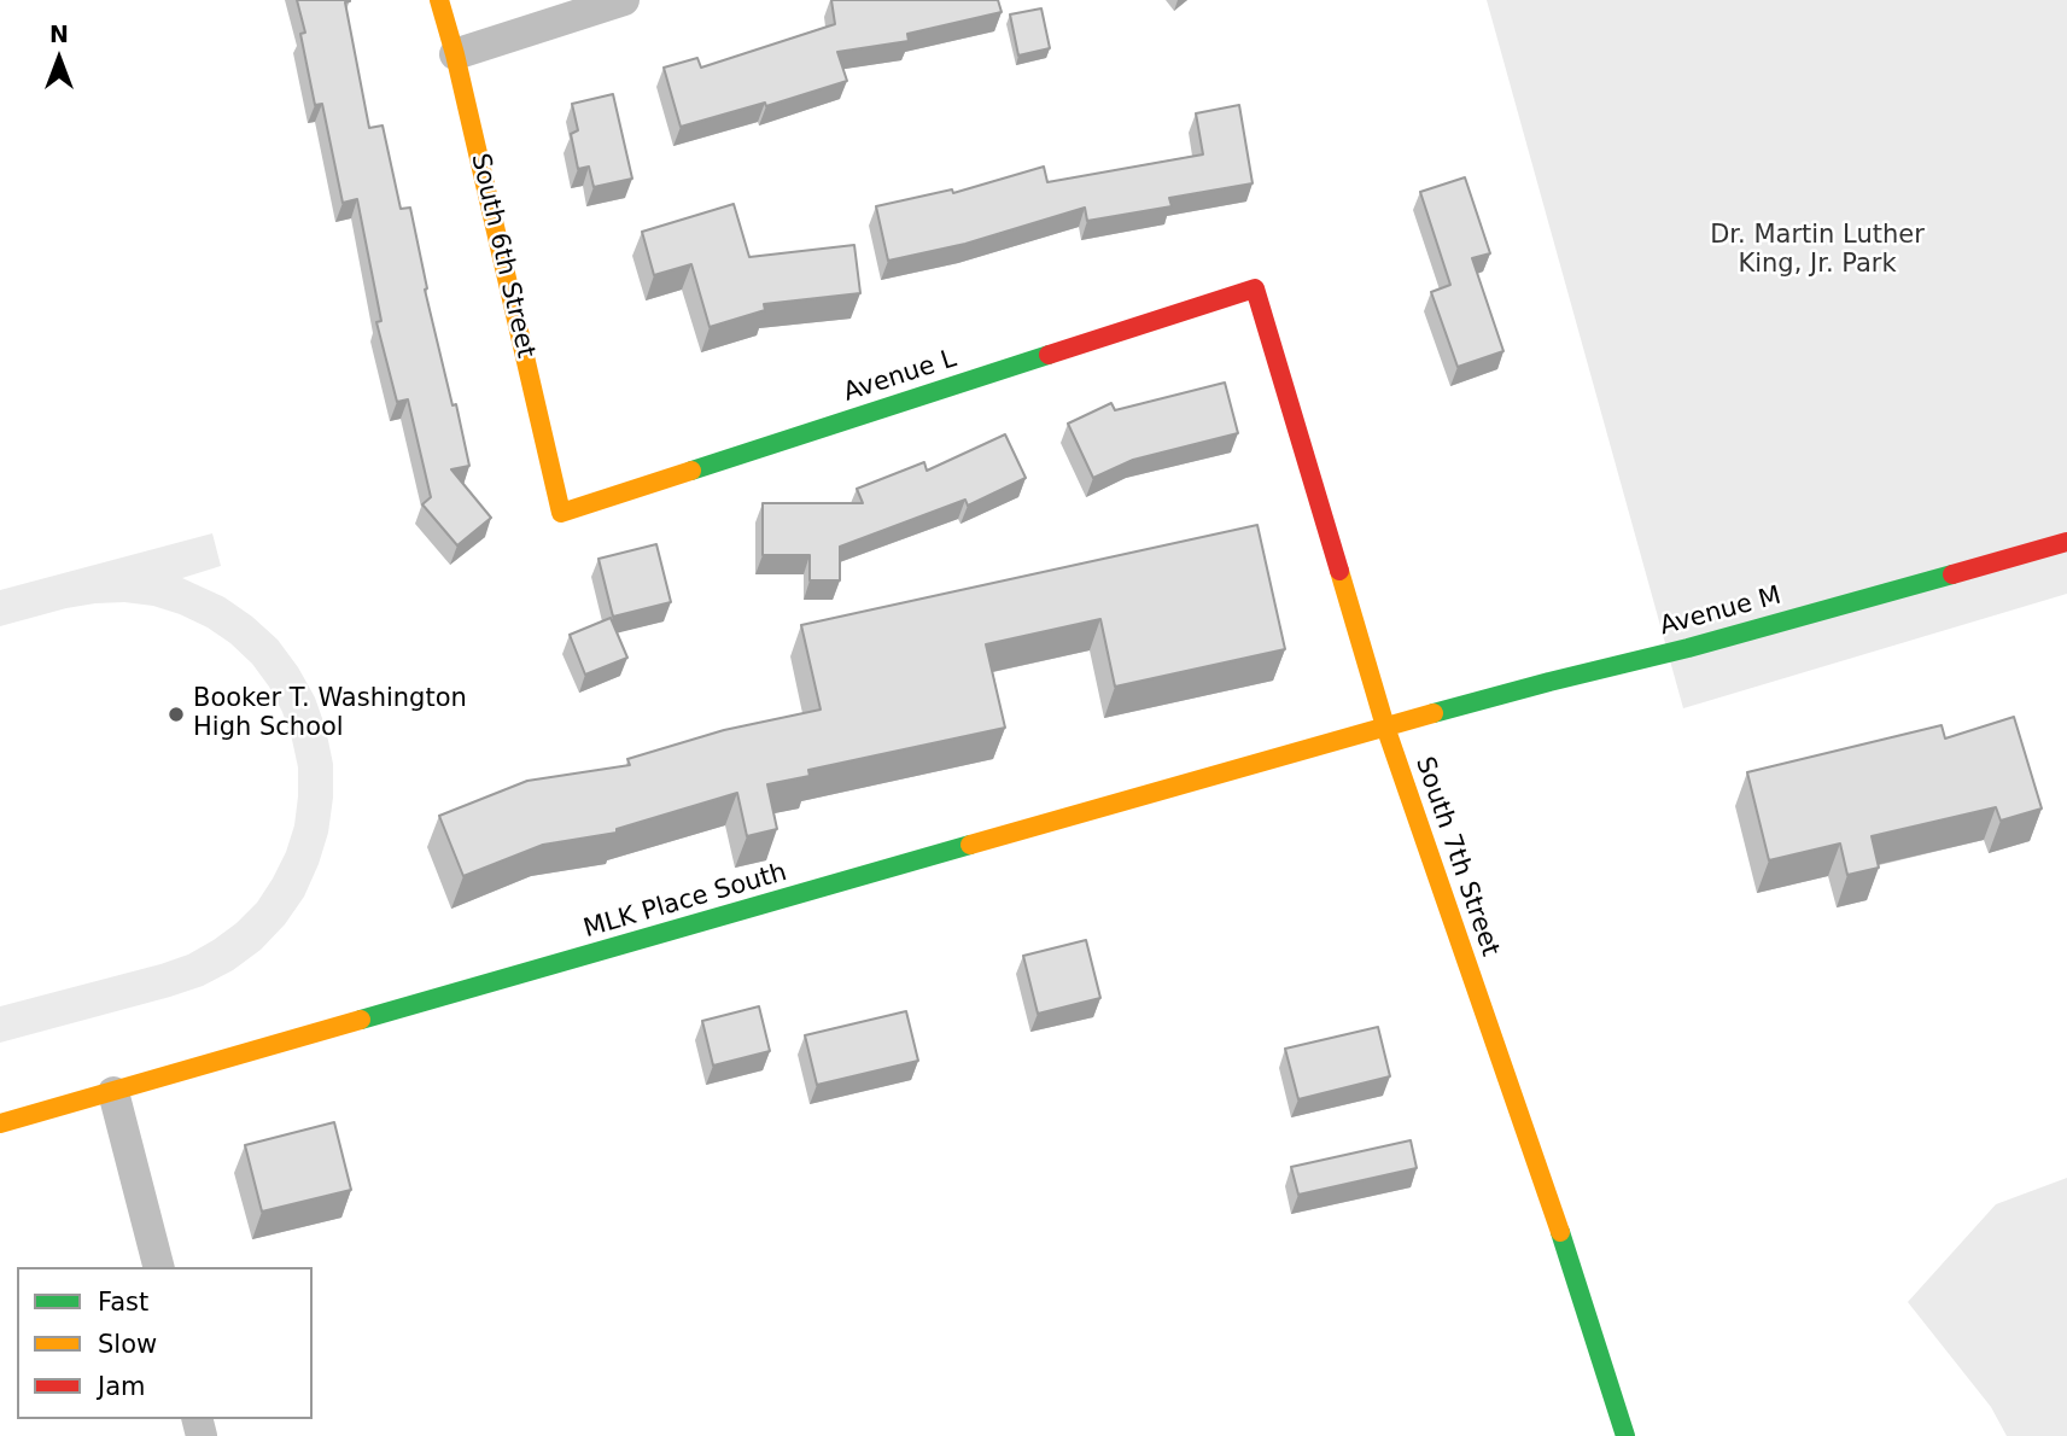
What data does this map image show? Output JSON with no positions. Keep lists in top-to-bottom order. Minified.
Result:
{"streets":{"street":["South 6th Street","Avenue L","Avenue M","South 7th Street","MLK Place South"]},"crossings":[["South 6th Street","Avenue L"],["Avenue L","South 7th Street"],["Avenue M","South 7th Street"],["Avenue M","MLK Place South"],["South 7th Street","MLK Place South"]],"parks":["Dr. Martin Luther King, Jr. Park"],"places":["Booker T. Washington High School"],"legend":["Fast","Slow","Jam"],"north":"top"}
